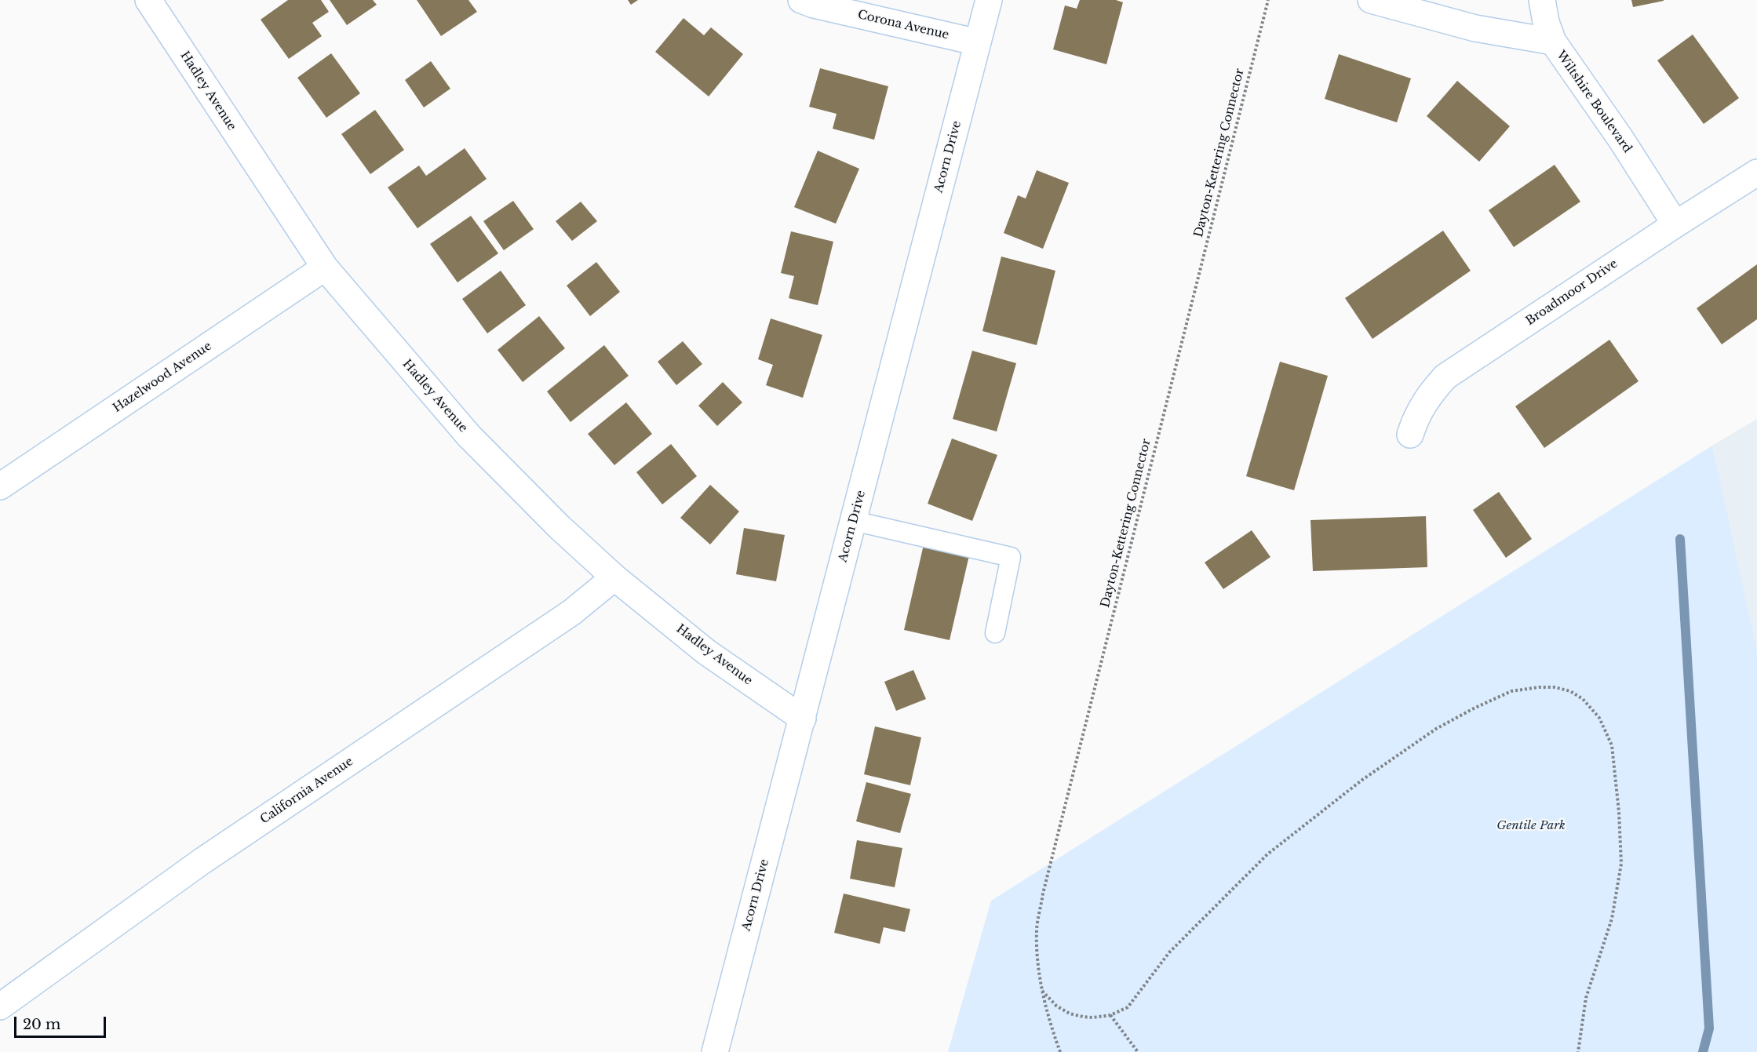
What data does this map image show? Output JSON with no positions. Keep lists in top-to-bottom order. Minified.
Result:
{"streets":{"street":["Corona Avenue","Hadley Avenue","Wiltshire Boulevard","Acorn Drive","Broadmoor Drive","Hazelwood Avenue","California Avenue"],"path":["Dayton-Kettering Connector"]},"crossings":[["Corona Avenue","Acorn Drive"],["Hadley Avenue","Acorn Drive"],["Hadley Avenue","Hazelwood Avenue"],["Hadley Avenue","California Avenue"],["Wiltshire Boulevard","Broadmoor Drive"]],"parks":["Gentile Park"],"scale_bar":"20 m"}
